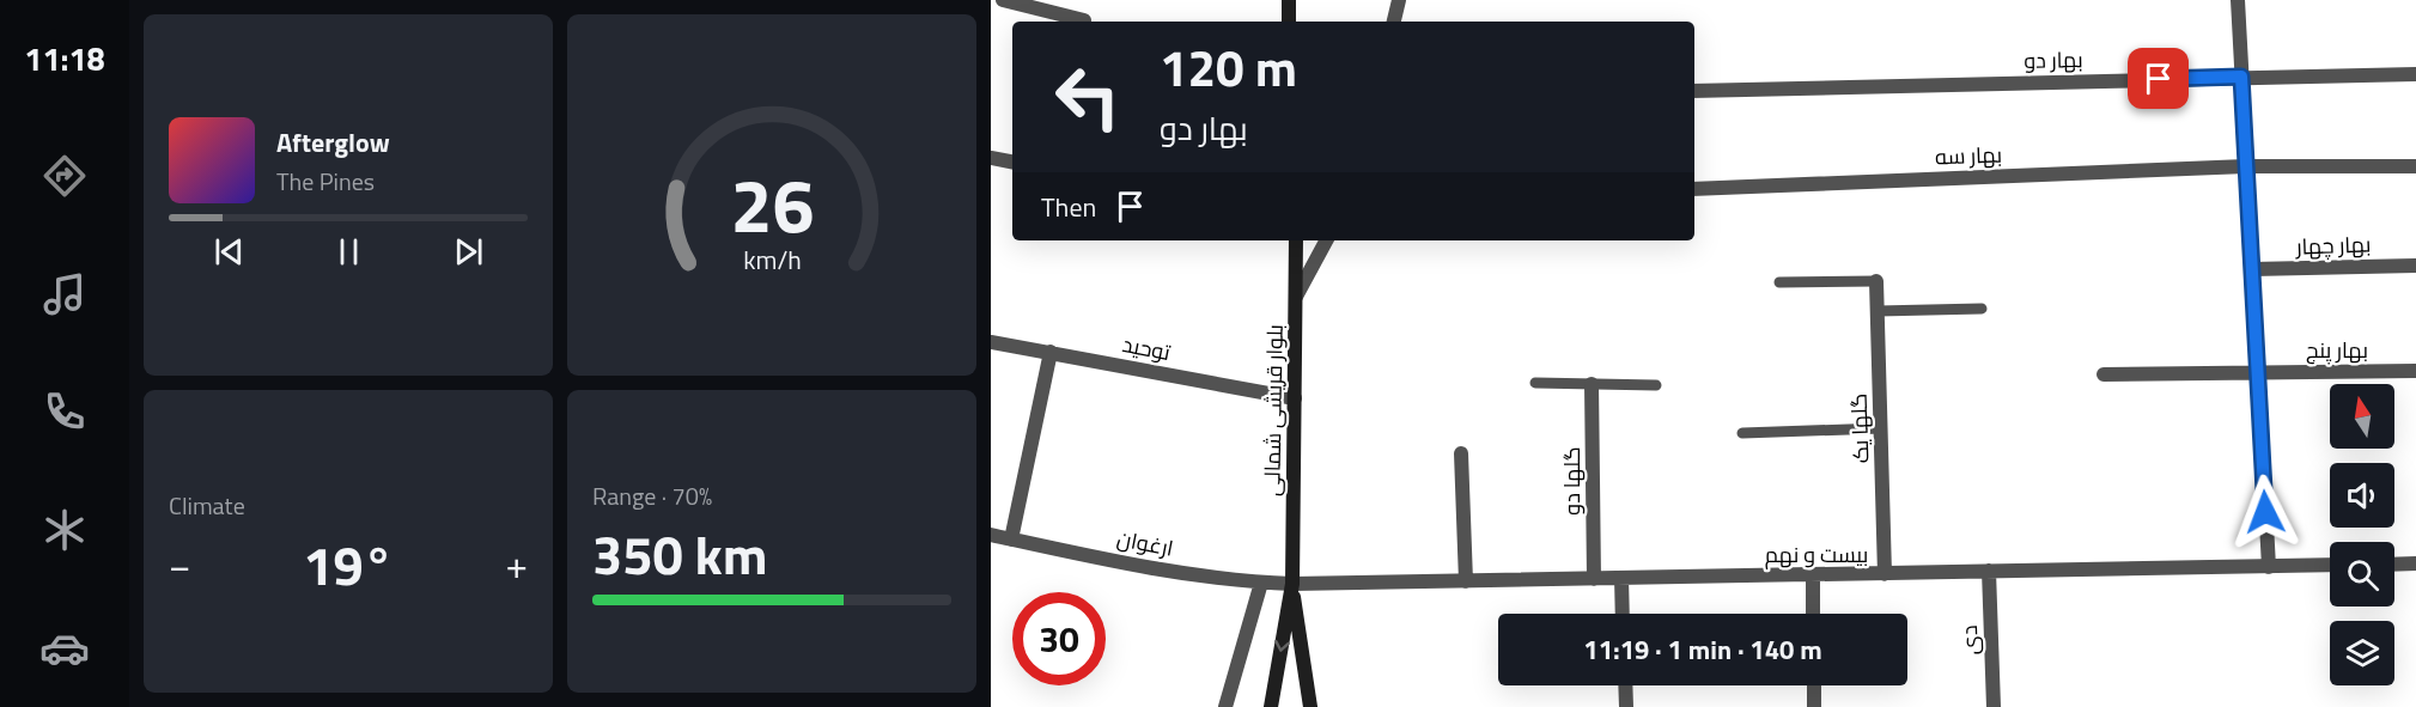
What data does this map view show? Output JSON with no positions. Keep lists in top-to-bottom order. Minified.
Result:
{"streets":{"main road":["بلوار قریشی شمالی"],"street":["بهار دو","بهار سه","بهار چهار","توحید","بهار پنج","گلها یک","گلها دو","ارغوان","بیست و نهم","دی"]},"crossings":[["توحید","بلوار قریشی شمالی"],["بلوار قریشی شمالی","ارغوان"],["بلوار قریشی شمالی","بیست و نهم"],["گلها یک","بیست و نهم"],["گلها دو","بیست و نهم"],["ارغوان","بیست و نهم"],["بیست و نهم","دی"]],"north":"top","page":{"tabs":"11:18","turn":["120 m","بهار دو"],"song":["Afterglow","The Pines"],"then":"Then","tile":["Climate",["Range · 70%","350 km"]],"heat":["−","19°","+"],"limit":"30","trip":"11:19 · 1 min · 140 m","gauge":["26","km/h"]}}
